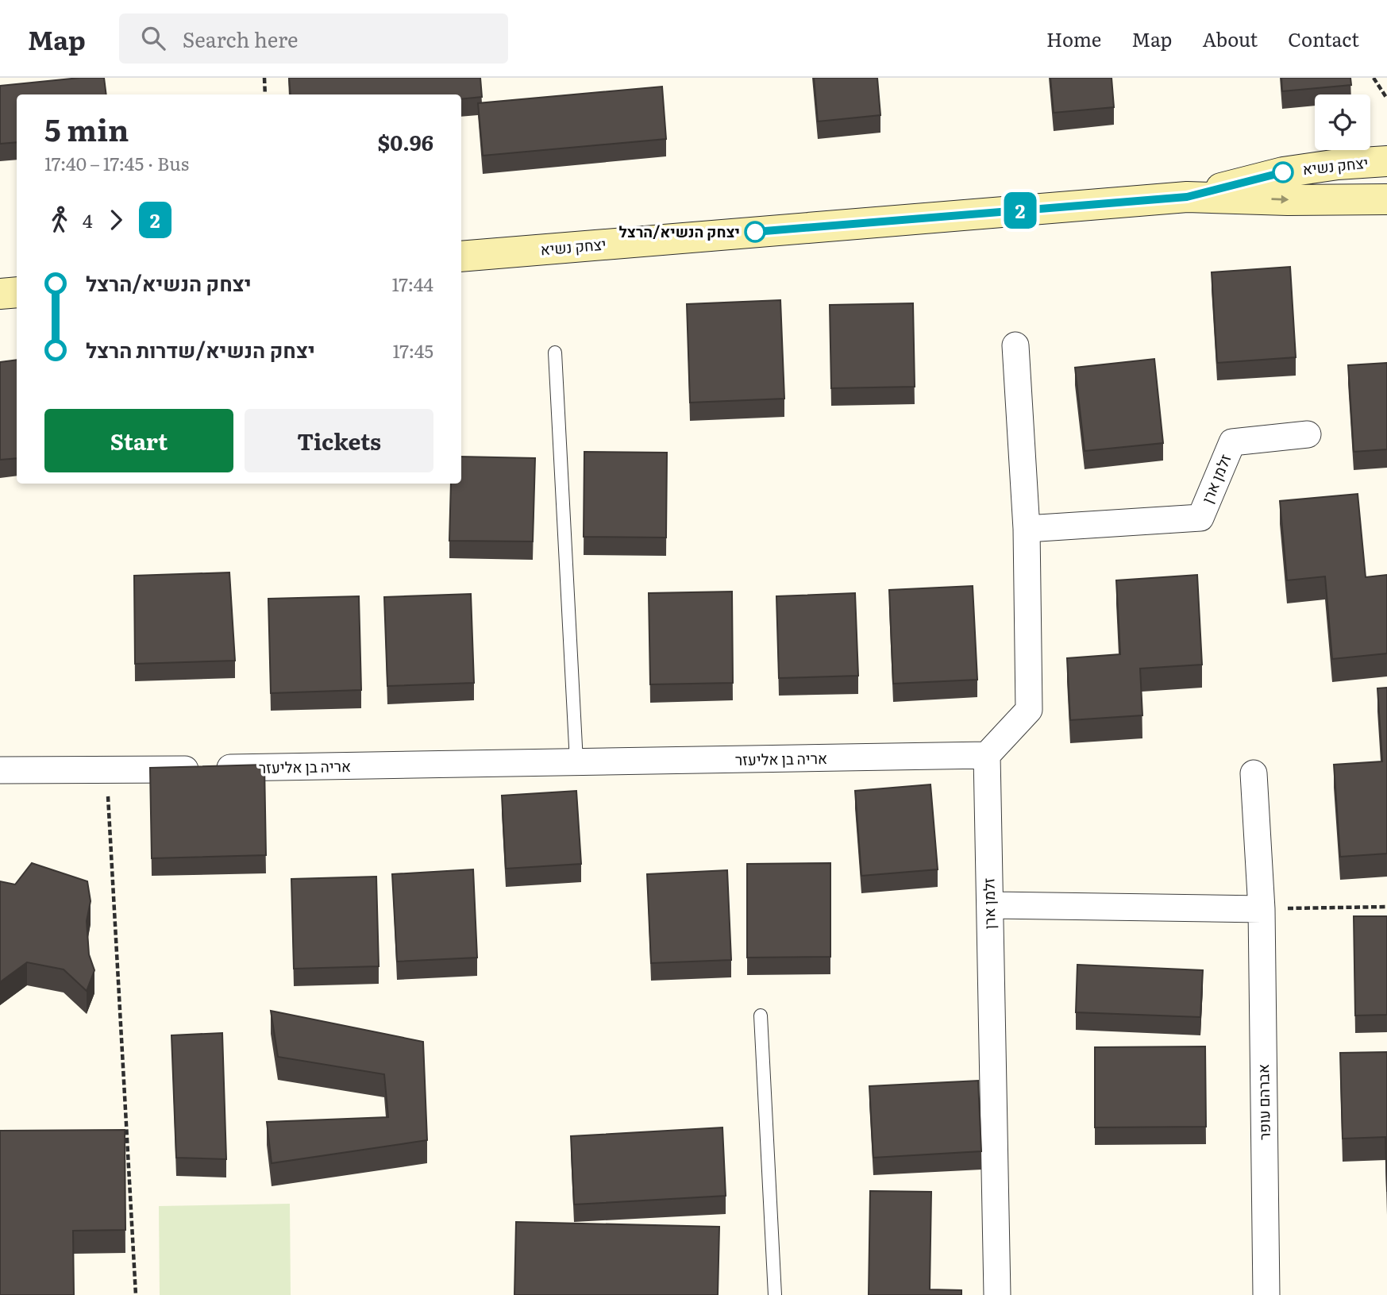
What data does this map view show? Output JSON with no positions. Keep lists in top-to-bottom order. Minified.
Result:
{"streets":{"main road":["יצחק נשיא"],"street":["זלמן ארן","אריה בן אליעזר","אברהם עופר"]},"crossings":[["זלמן ארן","אריה בן אליעזר"]],"places":["יצחק הנשיא/הרצל"],"lines":["bus line 2"],"page":{"header":"Map","search":"Search here","nav":["Home","Map","About","Contact"],"on_map":"2","heading":["5 min","17:40 – 17:45 · Bus","$0.96"],"legs":["4","2"],"list":[{"name":"יצחק הנשיא/הרצל","value":"17:44"},{"name":"יצחק הנשיא/שדרות הרצל","value":"17:45"}],"buttons":["Start","Tickets"]}}
